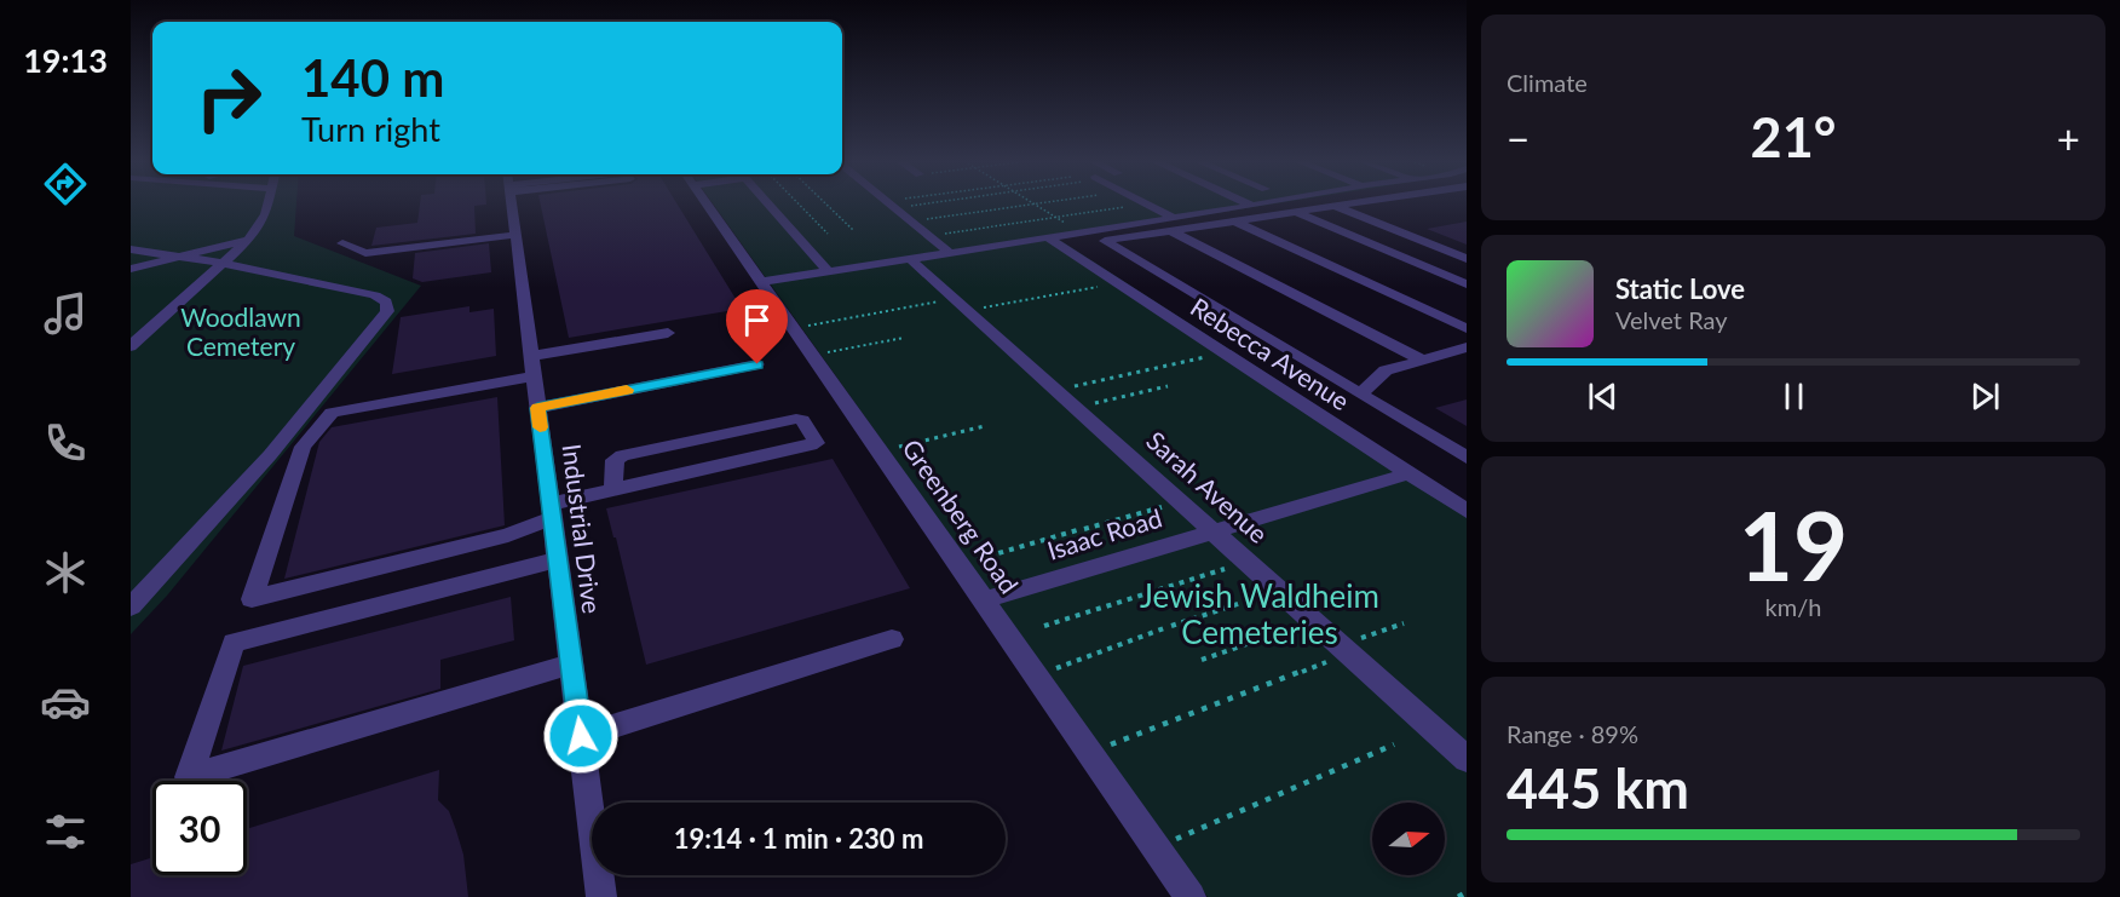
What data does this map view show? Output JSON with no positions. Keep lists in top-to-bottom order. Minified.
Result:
{"streets":{"street":["Rebecca Avenue","Sarah Avenue","Greenberg Road","Industrial Drive","Isaac Road"]},"crossings":[["Rebecca Avenue","Isaac Road"],["Sarah Avenue","Isaac Road"],["Greenberg Road","Isaac Road"]],"parks":["Woodlawn Cemetery","Jewish Waldheim Cemeteries"],"north":"right","page":{"tabs":"19:13","tile":["Climate",["19","km/h"],["Range · 89%","445 km"]],"turn":["140 m","Turn right"],"heat":["−","21°","+"],"song":["Static Love","Velvet Ray"],"limit":"30","trip":"19:14 · 1 min · 230 m"}}
